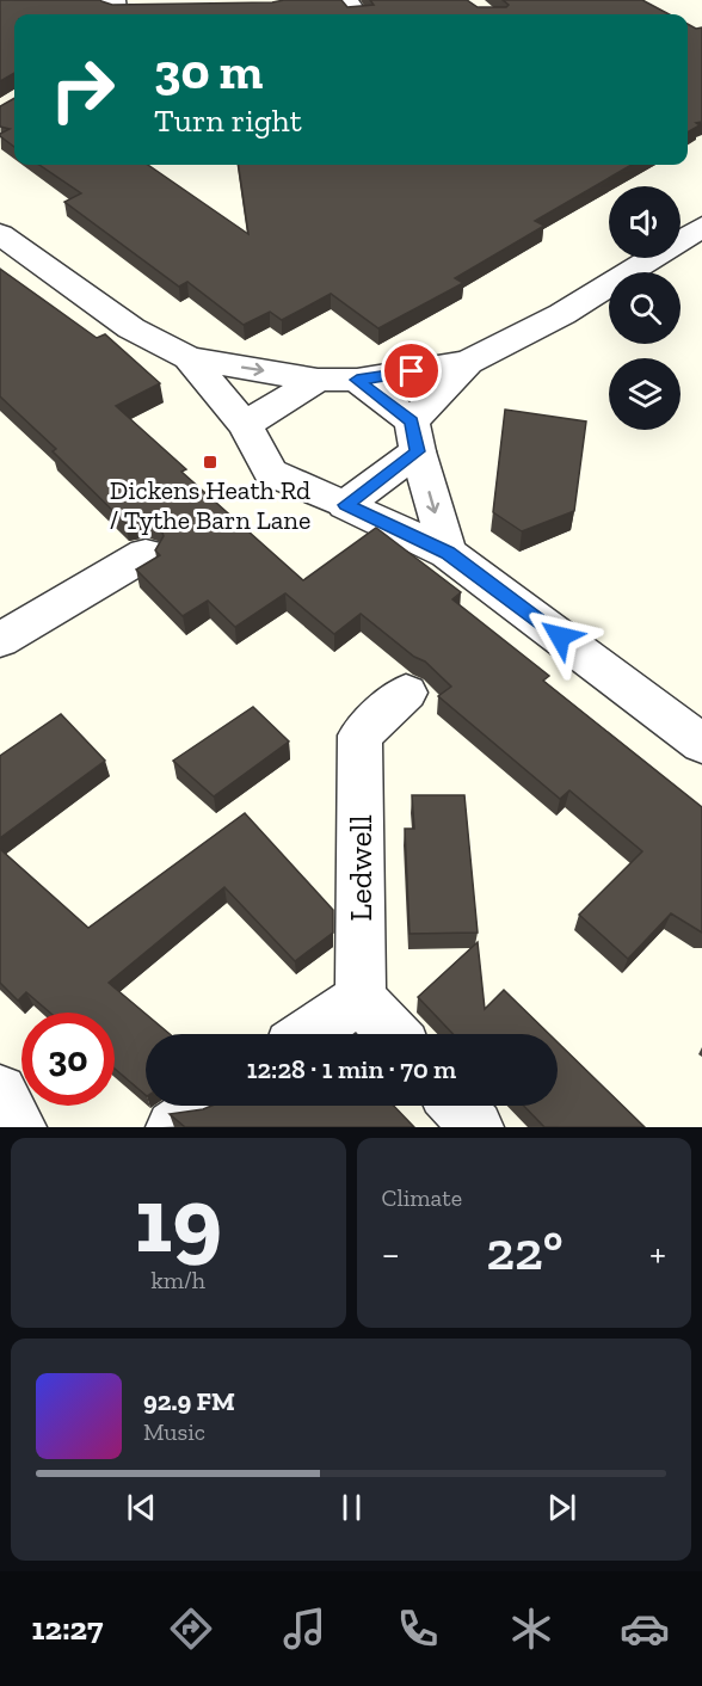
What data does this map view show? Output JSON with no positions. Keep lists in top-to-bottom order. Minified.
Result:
{"streets":{"street":["Ledwell"]},"places":{"transit":["Dickens Heath Rd / Tythe Barn Lane"]},"page":{"turn":["30 m","Turn right"],"limit":"30","trip":"12:28 · 1 min · 70 m","tile":[["19","km/h"],"Climate"],"heat":["−","22°","+"],"song":["92.9 FM","Music"],"tabs":"12:27"}}
